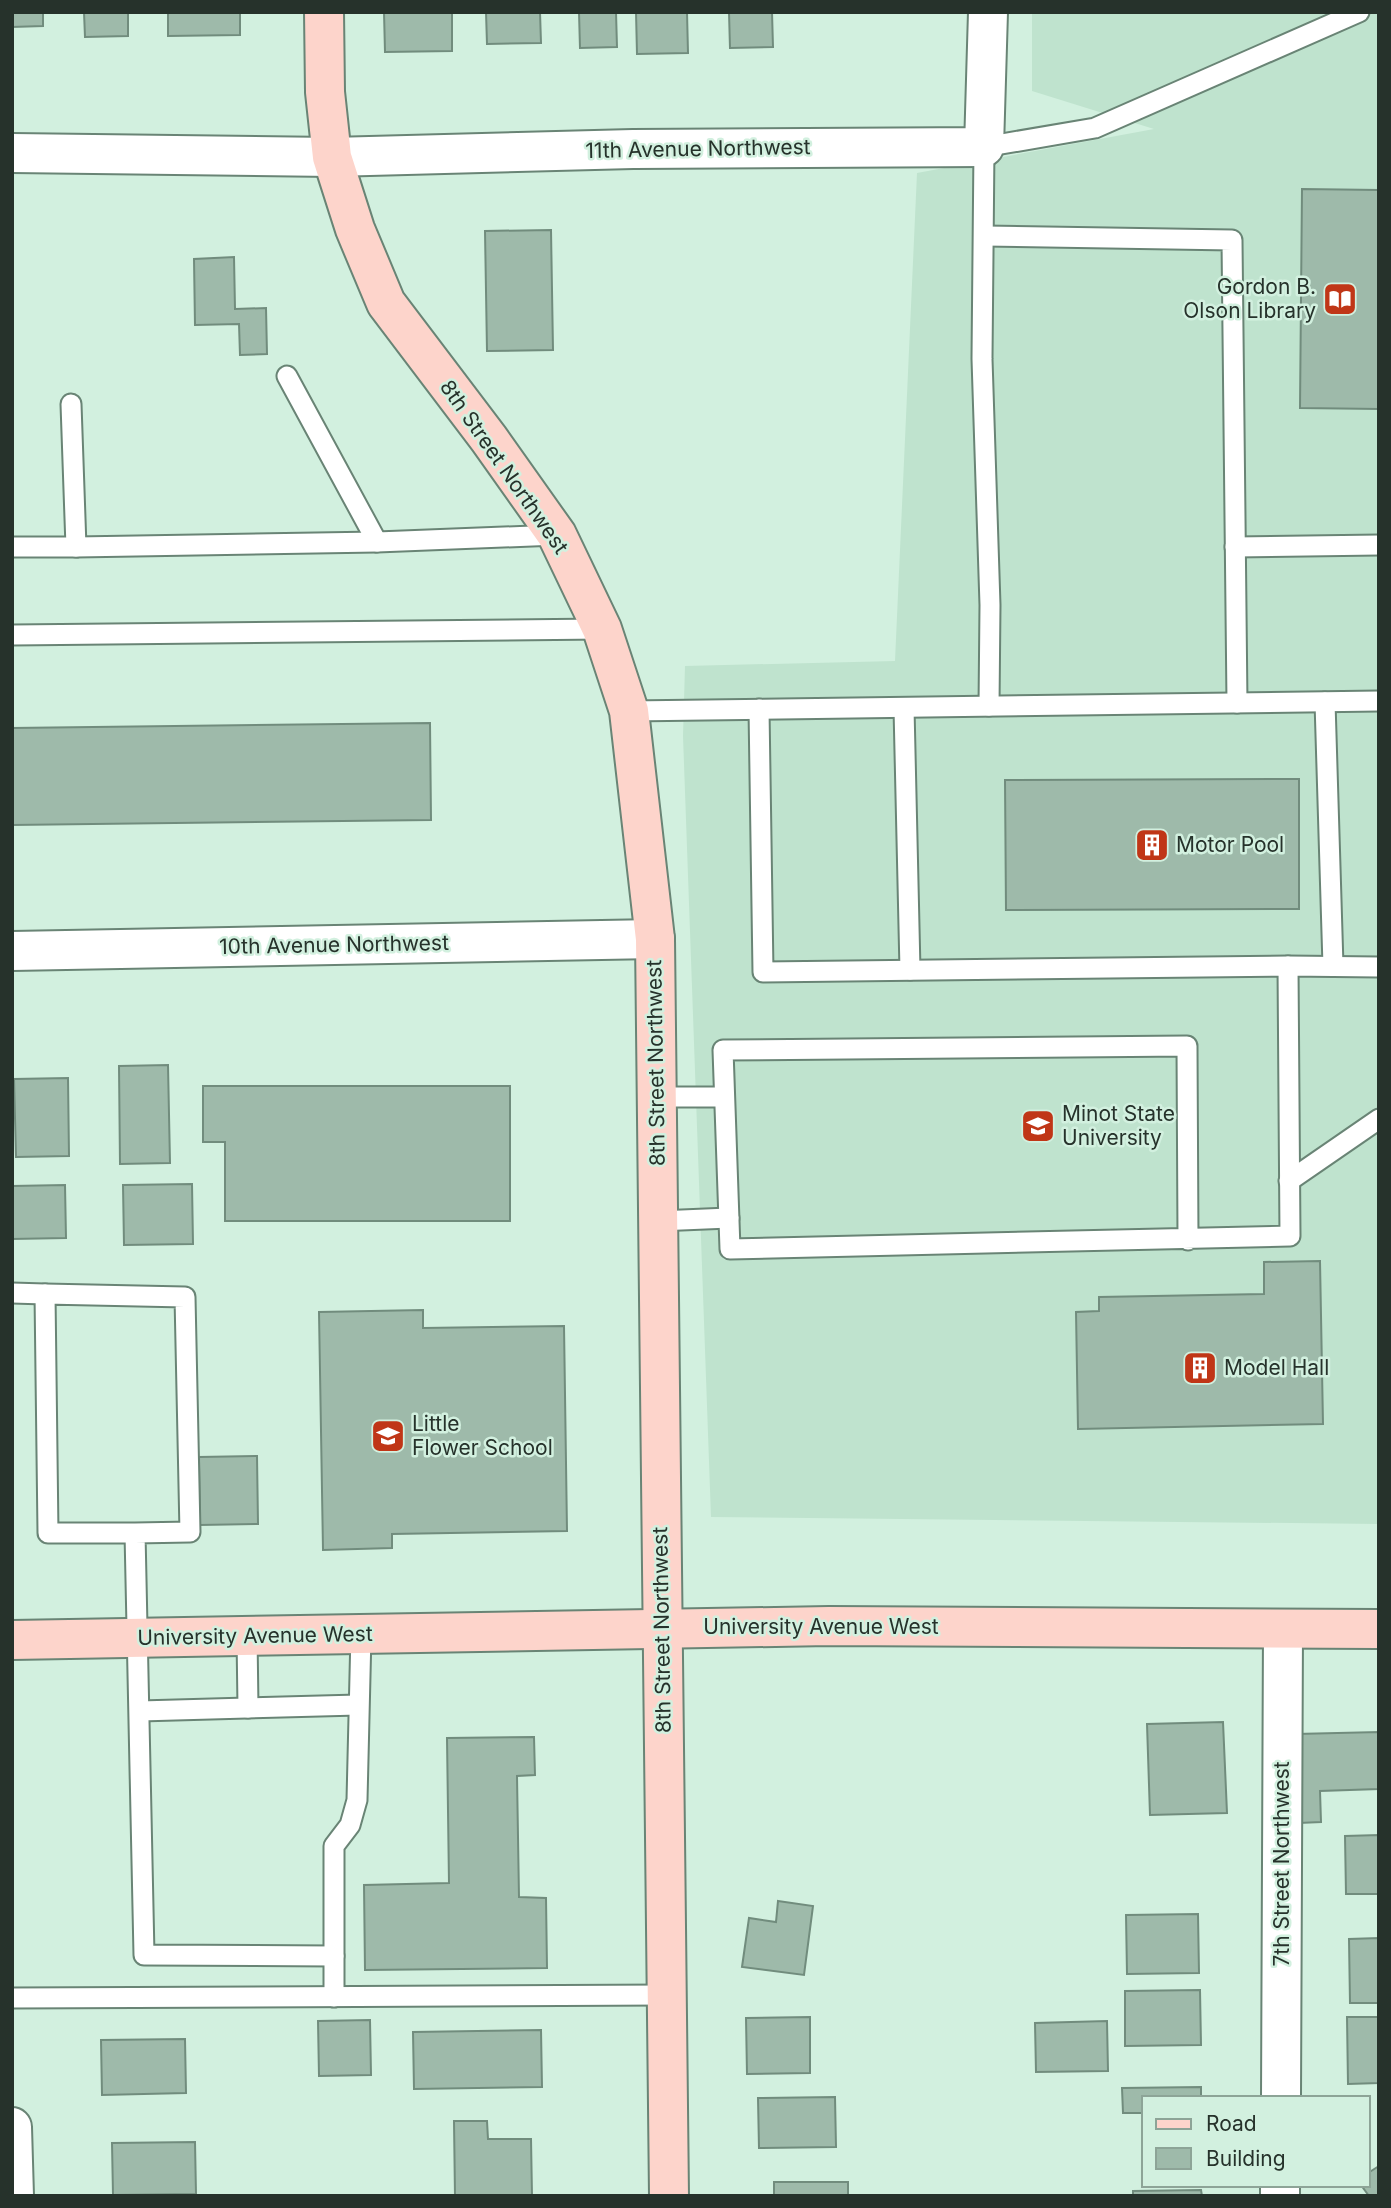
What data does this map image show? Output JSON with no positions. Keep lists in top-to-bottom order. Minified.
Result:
{"streets":{"street":["11th Avenue Northwest","8th Street Northwest","10th Avenue Northwest","University Avenue West","7th Street Northwest"]},"crossings":[["11th Avenue Northwest","8th Street Northwest"],["8th Street Northwest","10th Avenue Northwest"],["8th Street Northwest","University Avenue West"],["University Avenue West","7th Street Northwest"]],"places":{"library":["Gordon B. Olson Library"],"building":["Motor Pool","Model Hall"],"school or university":["Minot State University","Little Flower School"]},"legend":["Road","Building"]}
